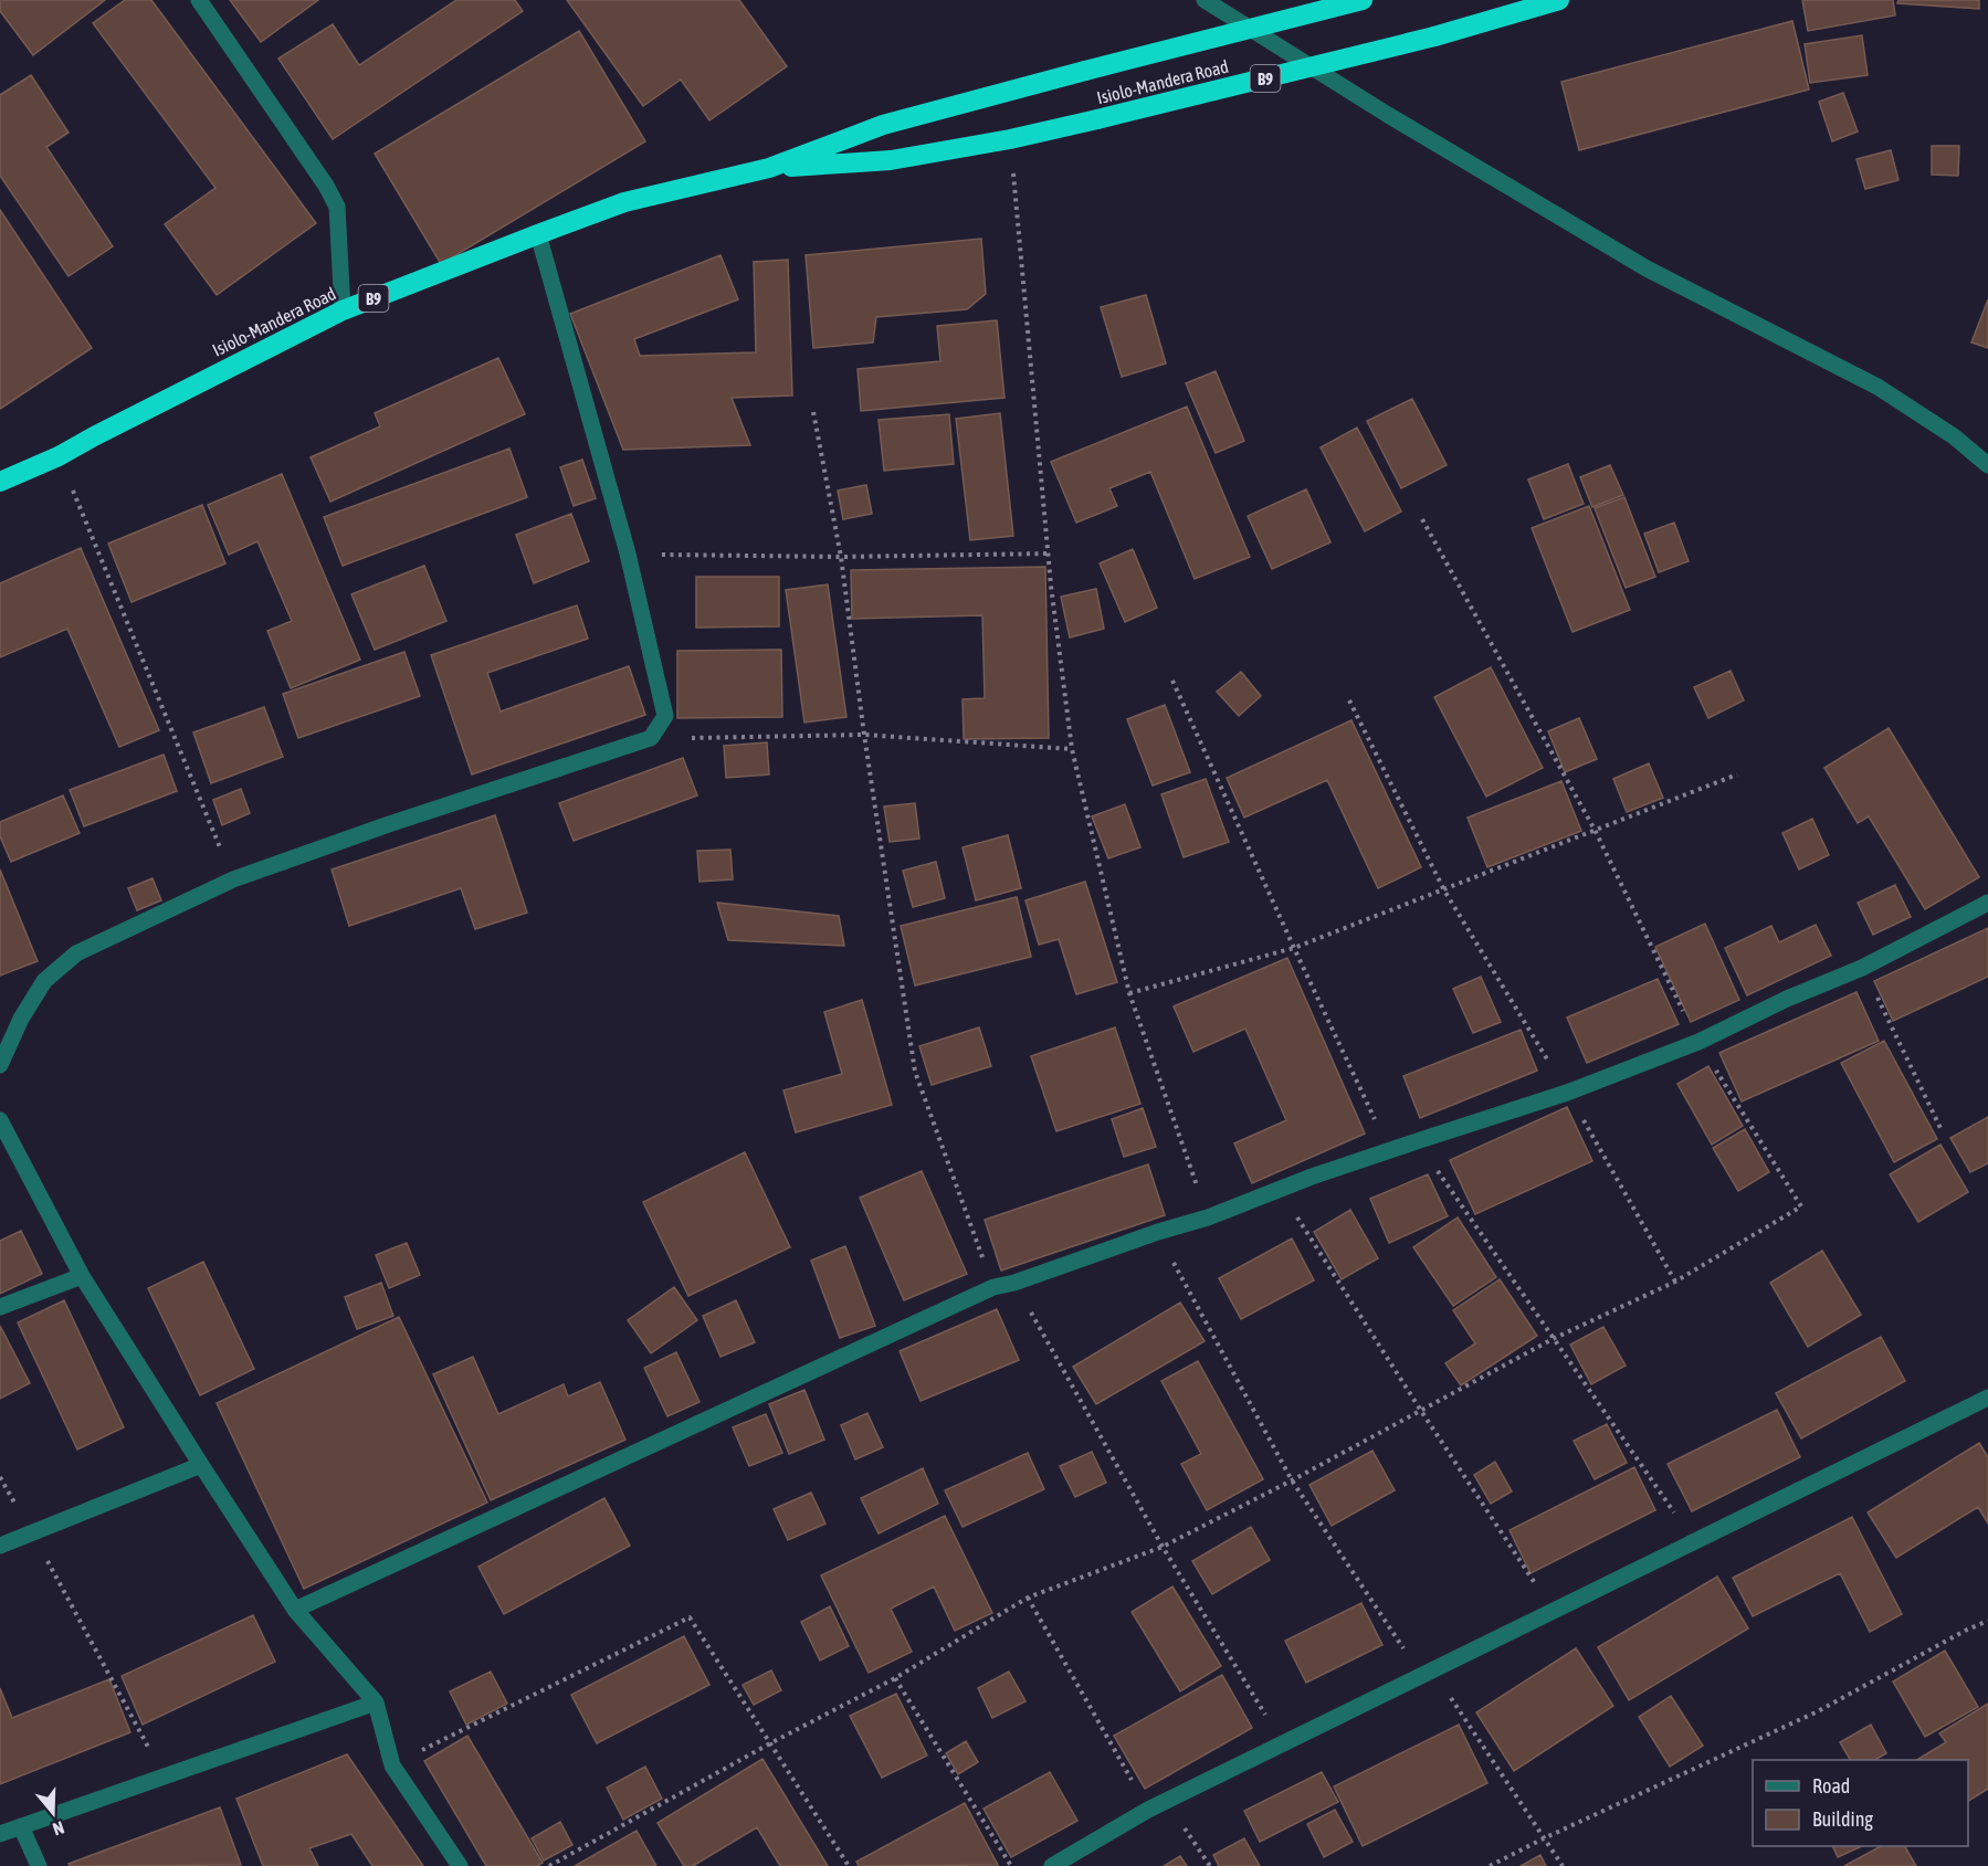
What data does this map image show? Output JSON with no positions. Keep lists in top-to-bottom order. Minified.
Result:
{"streets":{"highway":["B9","Isiolo-Mandera Road"]},"legend":["Road","Building"],"north":"bottom"}
